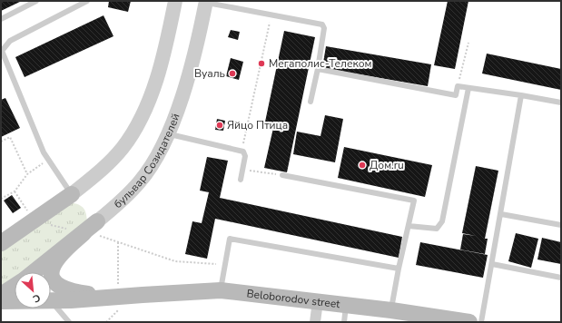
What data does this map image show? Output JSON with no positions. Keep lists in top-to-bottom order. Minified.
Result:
{"streets":{"main road":["бульвар Созидателей","Beloborodov street"]},"crossings":[["бульвар Созидателей","Beloborodov street"]],"places":["Мегаполис-Телеком","Вуаль","Яйцо Птица","Дом.ru"],"north":"bottom right"}
